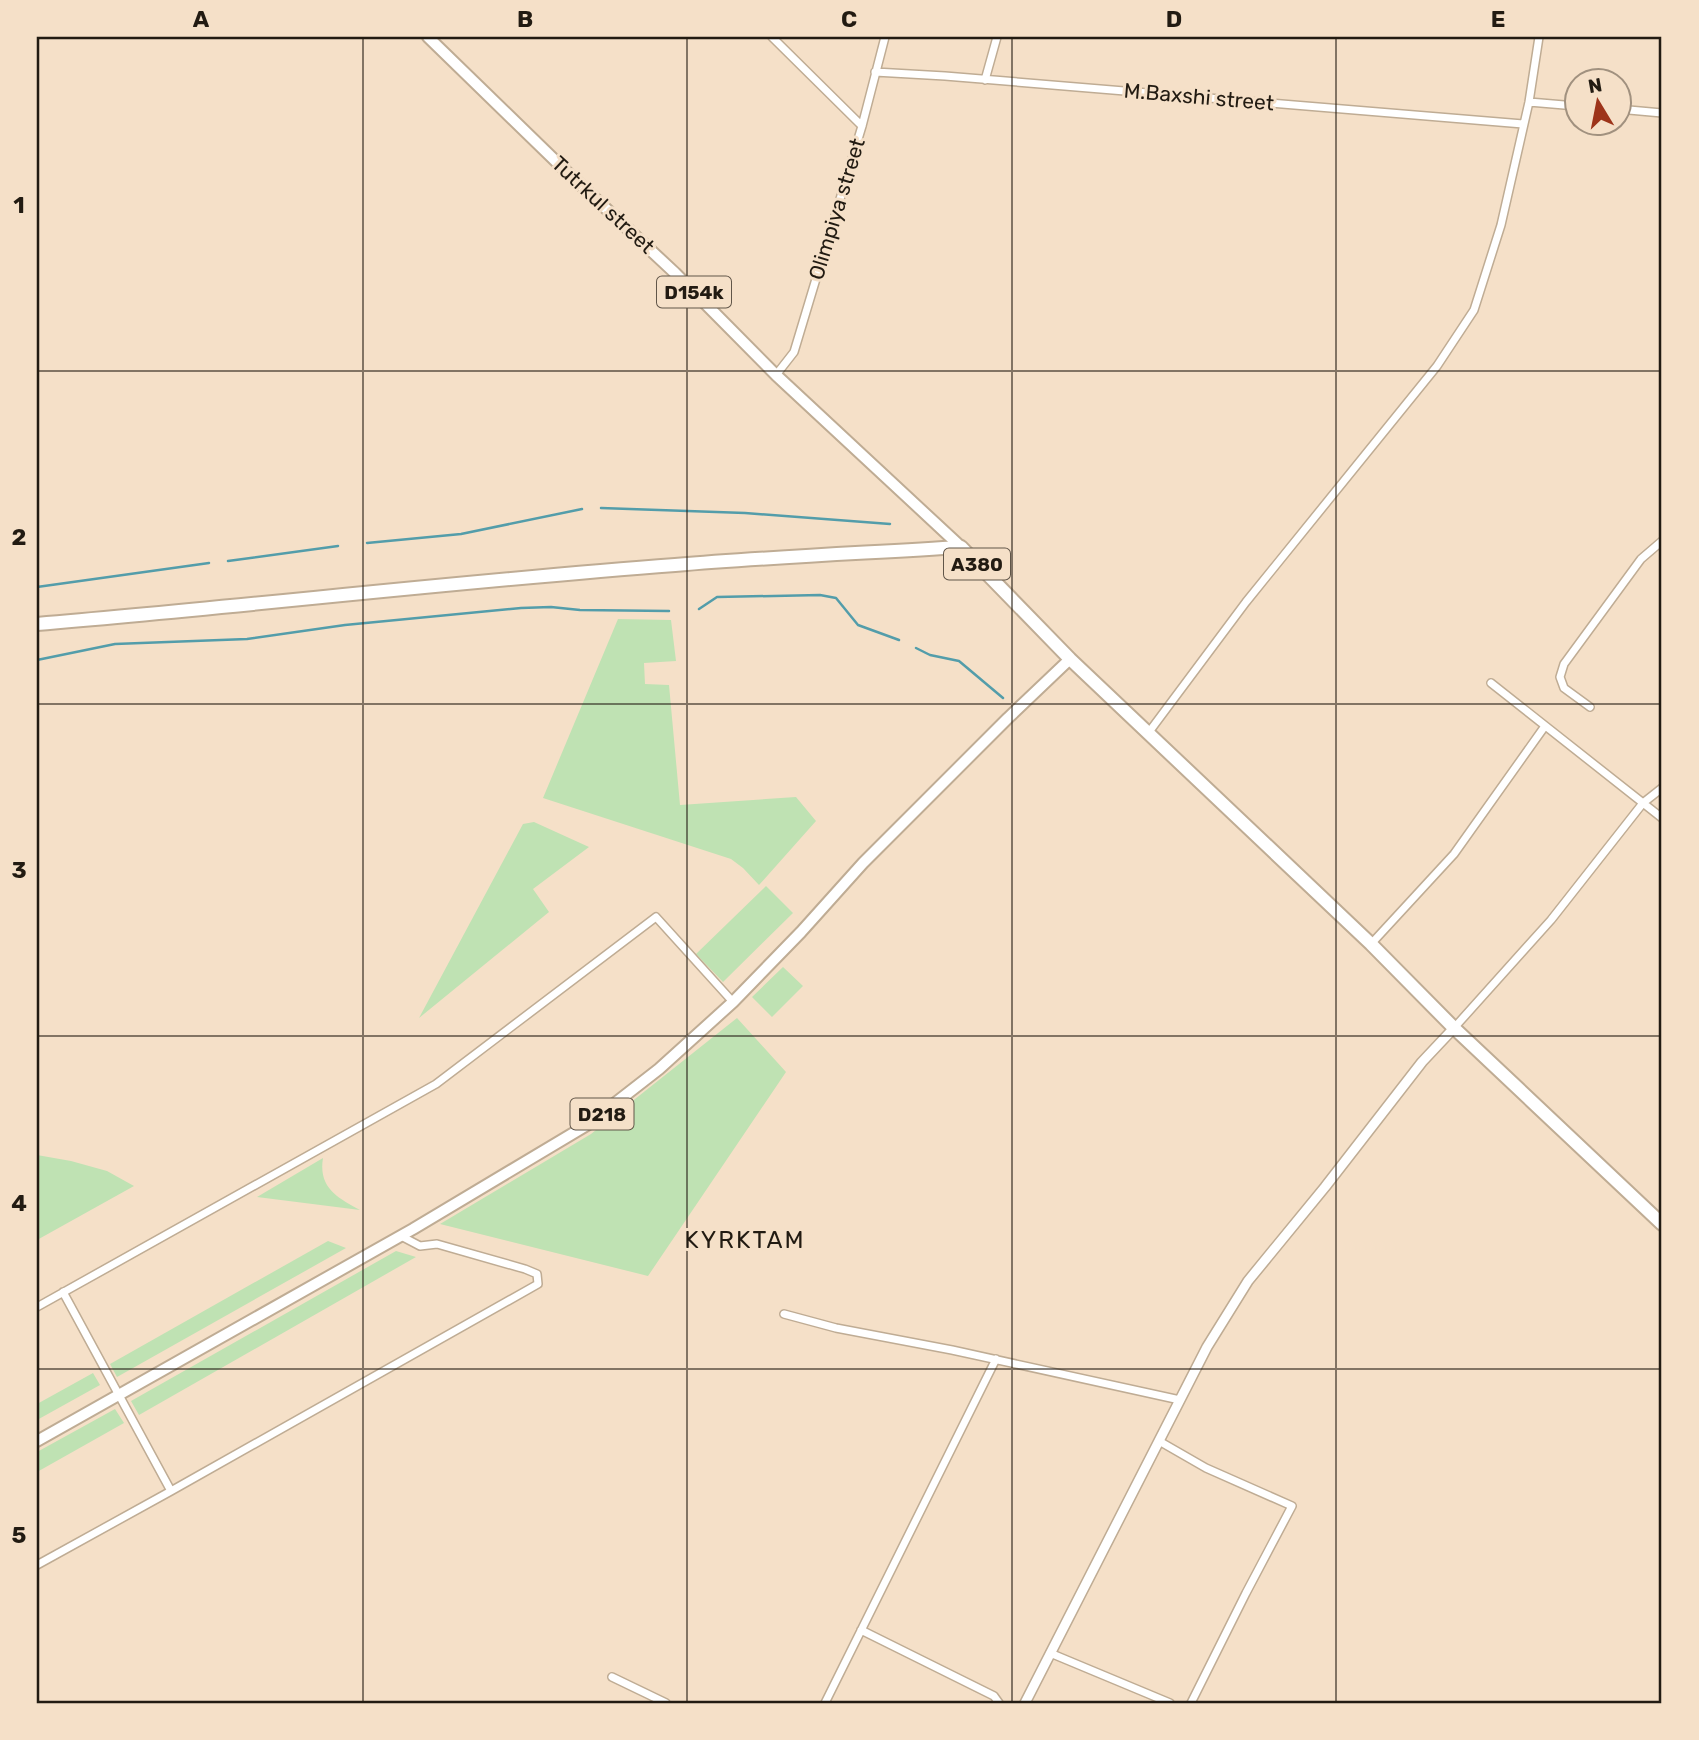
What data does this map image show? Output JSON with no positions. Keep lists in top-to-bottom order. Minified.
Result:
{"streets":{"highway":["A380"],"main road":["Tutrkul street","D154k","D218"],"street":["M.Baxshi street","Olimpiya street"]},"crossings":[["M.Baxshi street","Olimpiya street"],["Tutrkul street","Olimpiya street"],["Tutrkul street","A380"],["A380","D218"]],"districts":["KYRKTAM"],"north":"top","grid":{"columns":["A","B","C","D","E"],"rows":["1","2","3","4","5"]}}
